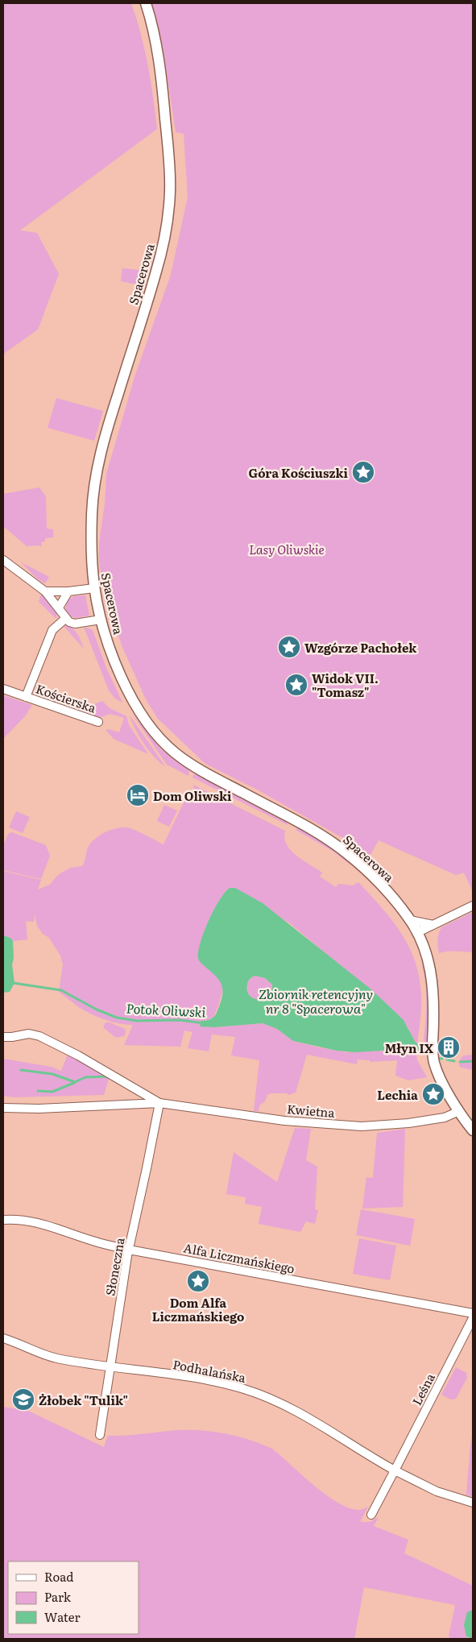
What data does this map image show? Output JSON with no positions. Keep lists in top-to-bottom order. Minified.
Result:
{"streets":{"main road":["Spacerowa"],"street":["Kościerska","Kwietna","Alfa Liczmańskiego","Słoneczna","Podhalańska","Leśna"]},"crossings":[["Spacerowa","Kwietna"],["Kwietna","Słoneczna"],["Alfa Liczmańskiego","Słoneczna"],["Słoneczna","Podhalańska"],["Podhalańska","Leśna"]],"water":["Zbiornik retencyjny nr 8 \"Spacerowa\"","Potok Oliwski"],"parks":["Lasy Oliwskie"],"places":{"place":["Góra Kościuszki","Wzgórze Pachołek","Widok VII. \"Tomasz\"","Lechia","Dom Alfa Liczmańskiego"],"hotel":["Dom Oliwski"],"building":["Młyn IX"],"school or university":["Żłobek \"Tulik\""]},"legend":["Road","Park","Water"]}
